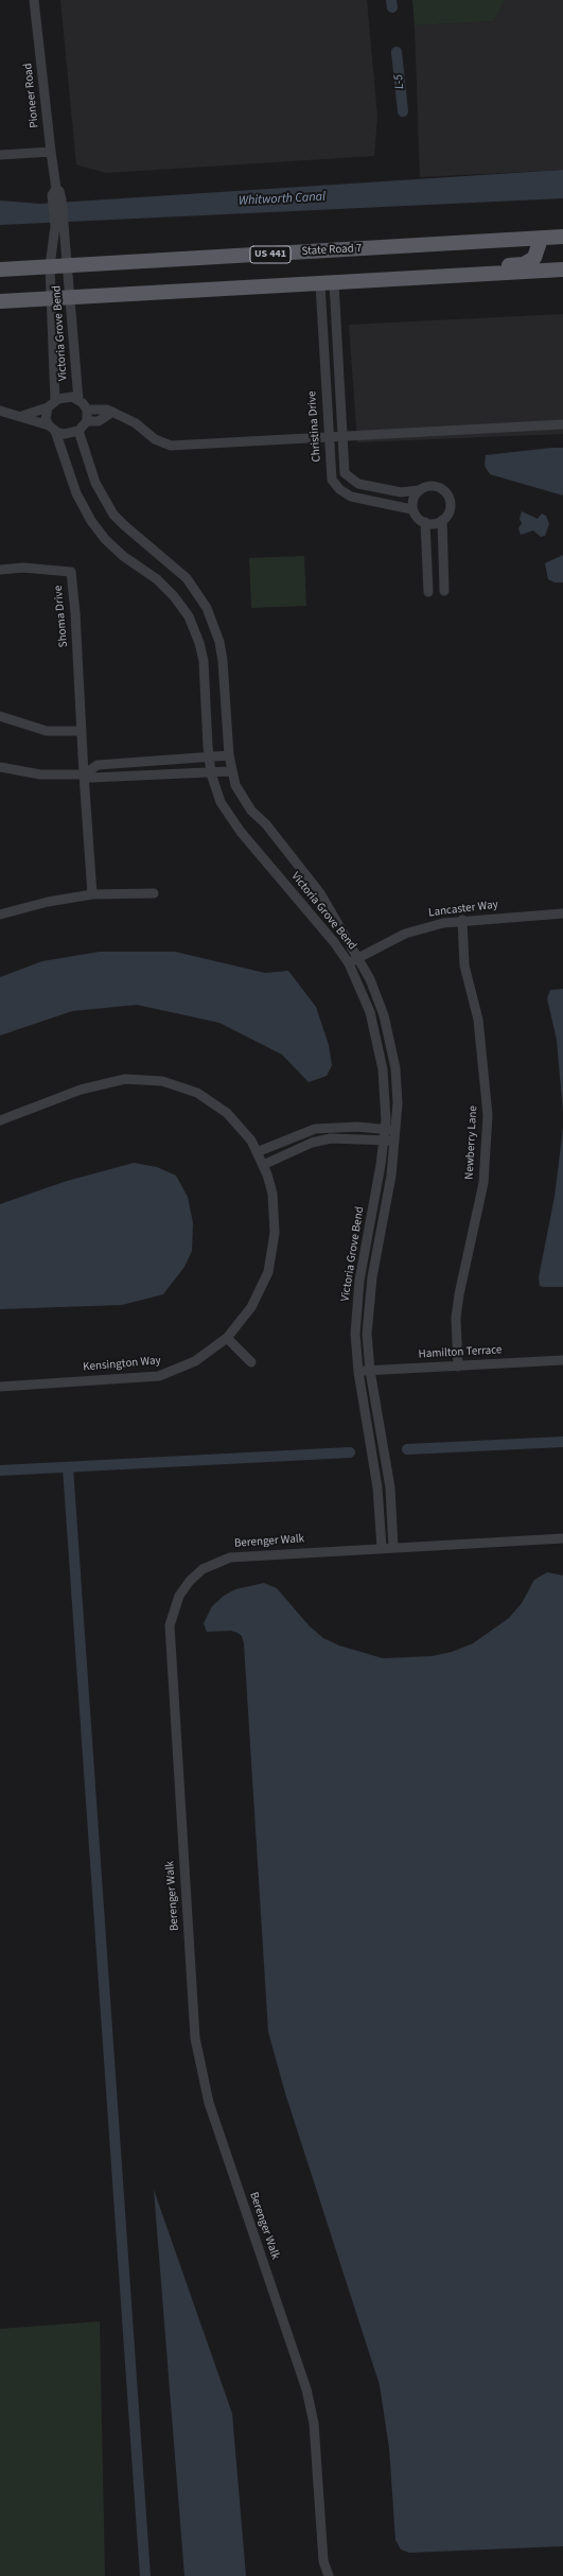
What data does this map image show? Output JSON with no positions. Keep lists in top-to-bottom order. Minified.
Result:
{"streets":{"main road":["State Road 7","US 441"],"street":["Pioneer Road","Victoria Grove Bend","Christina Drive","Shoma Drive","Lancaster Way","Newberry Lane","Hamilton Terrace","Kensington Way","Berenger Walk"]},"crossings":[["Pioneer Road","State Road 7"],["Pioneer Road","Victoria Grove Bend"],["State Road 7","Victoria Grove Bend"],["Victoria Grove Bend","Lancaster Way"],["Victoria Grove Bend","Hamilton Terrace"],["Victoria Grove Bend","Berenger Walk"],["Lancaster Way","Newberry Lane"],["Newberry Lane","Hamilton Terrace"]],"water":["L-5","Whitworth Canal"]}
